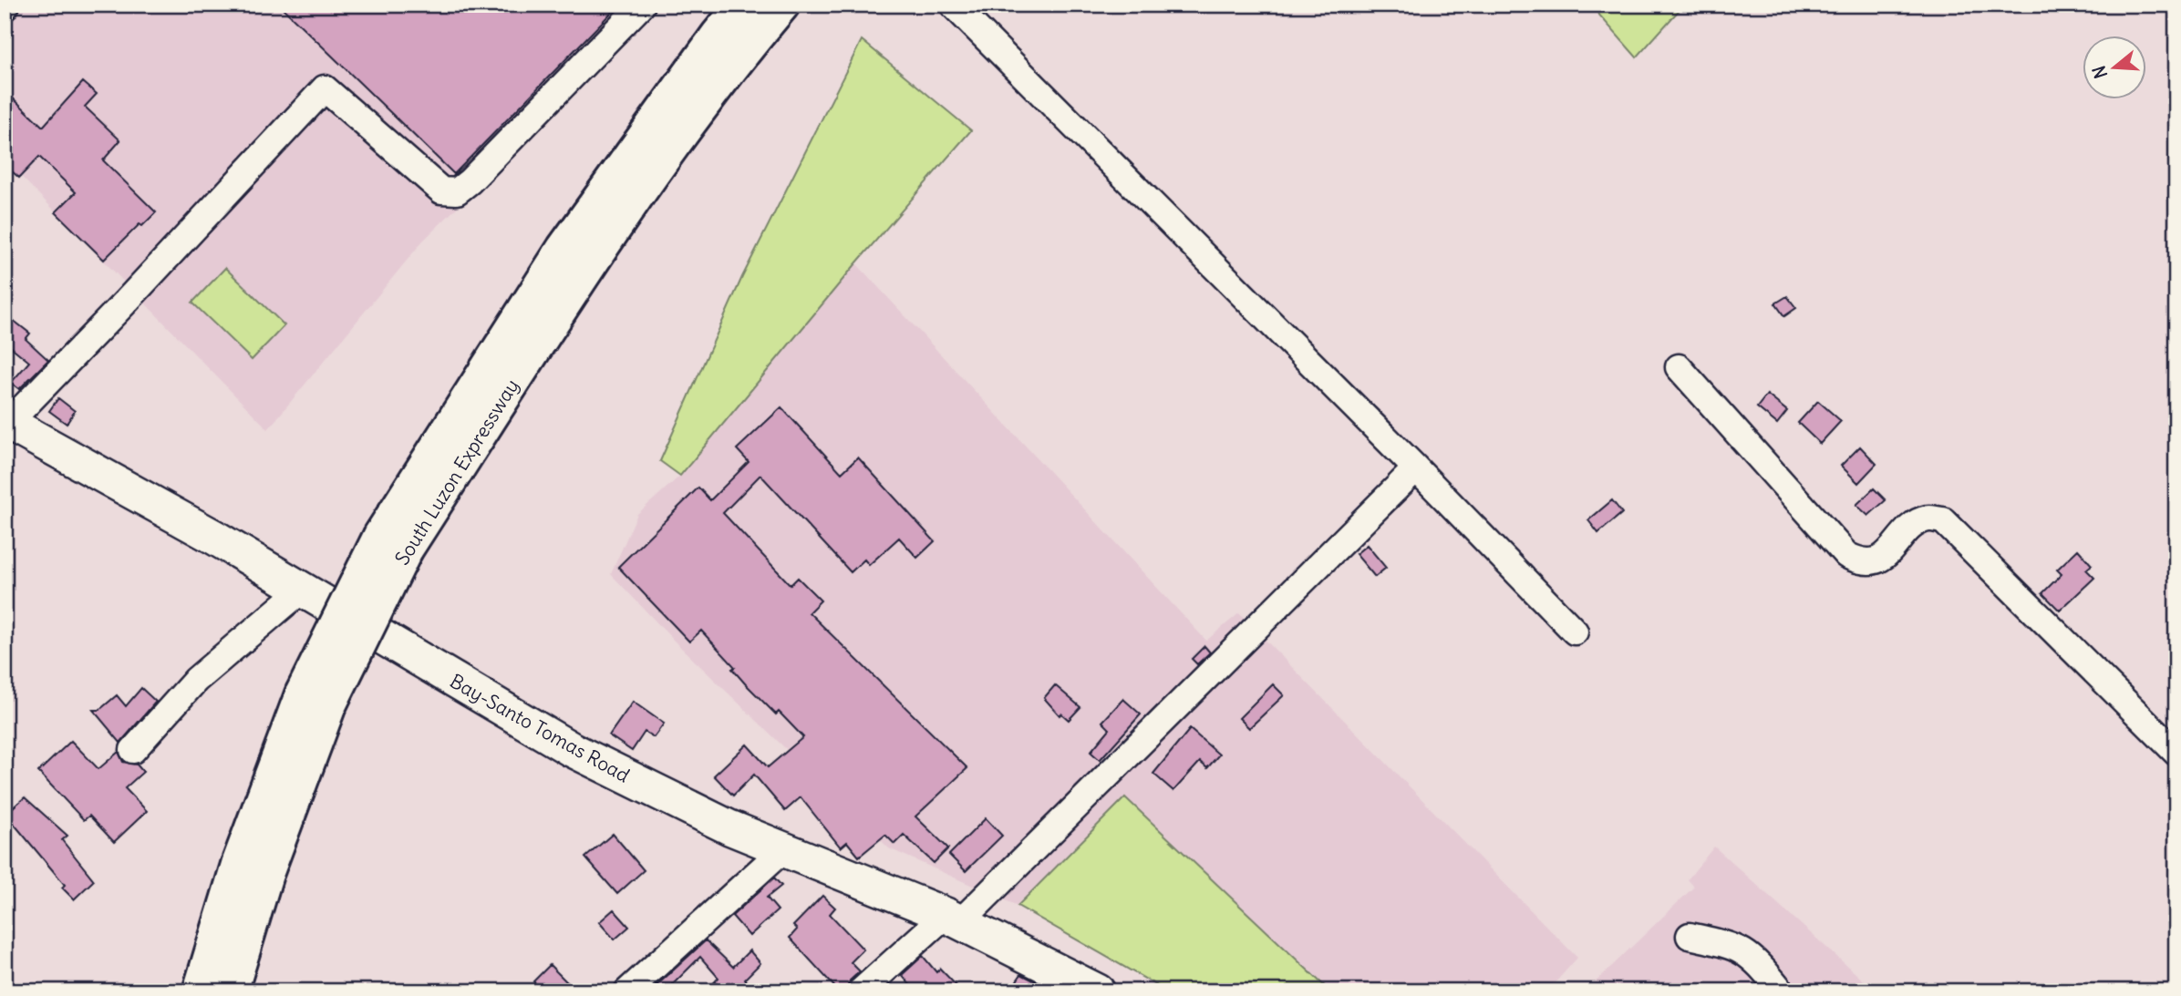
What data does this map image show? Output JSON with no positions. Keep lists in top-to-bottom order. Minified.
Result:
{"streets":{"highway":["South Luzon Expressway"],"main road":["Bay-Santo Tomas Road"]},"north":"left"}
